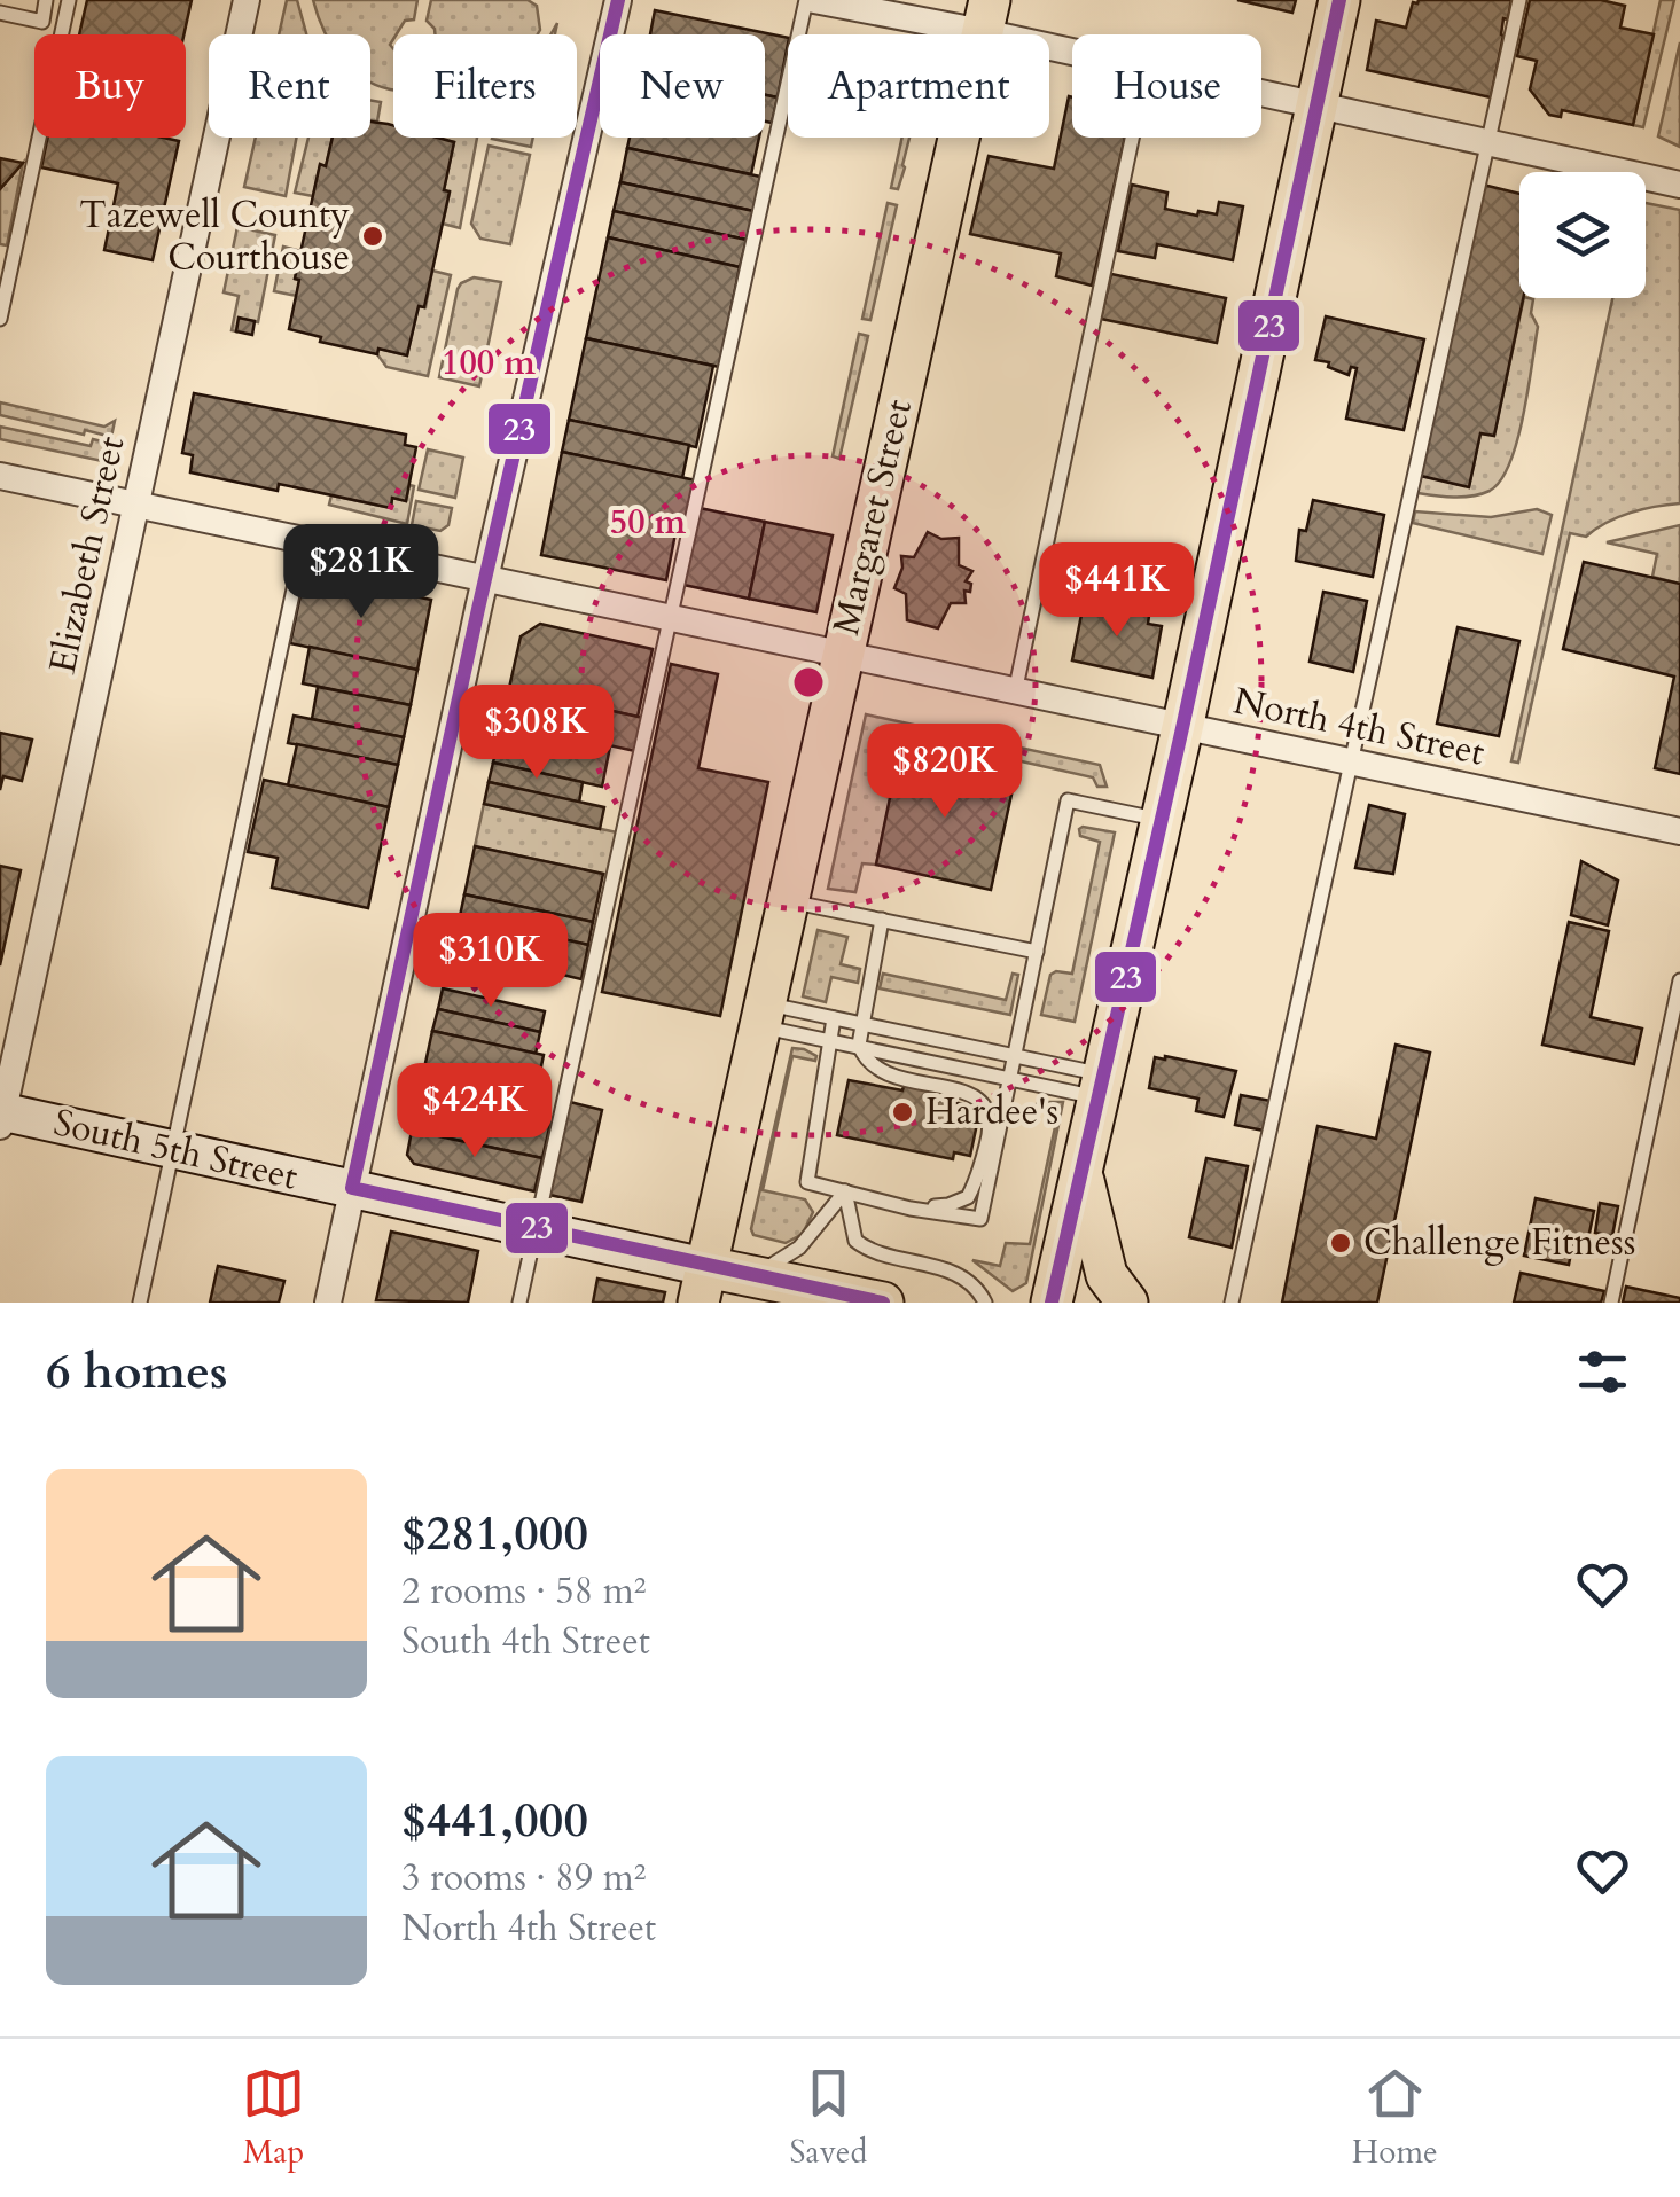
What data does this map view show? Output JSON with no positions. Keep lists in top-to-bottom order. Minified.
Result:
{"streets":{"main road":["Margaret Street","South 5th Street"],"street":["Elizabeth Street","North 4th Street"]},"crossings":[["Margaret Street","North 4th Street"],["Margaret Street","South 5th Street"],["Elizabeth Street","North 4th Street"],["Elizabeth Street","South 5th Street"]],"places":["Tazewell County Courthouse","Hardee's","Challenge Fitness"],"lines":["transit line 23"],"page":{"chip":["Buy","Rent","Filters","New","Apartment","House"],"price":["$281K","$441K","$308K","$820K","$310K","$424K"],"heading":"6 homes","list":[{"name":"$281,000","note":"2 rooms · 58 m² · South 4th Street"},{"name":"$441,000","note":"3 rooms · 89 m² · North 4th Street"}],"tabs":["Map","Saved","Home"]},"rings":["100 m","50 m"]}
